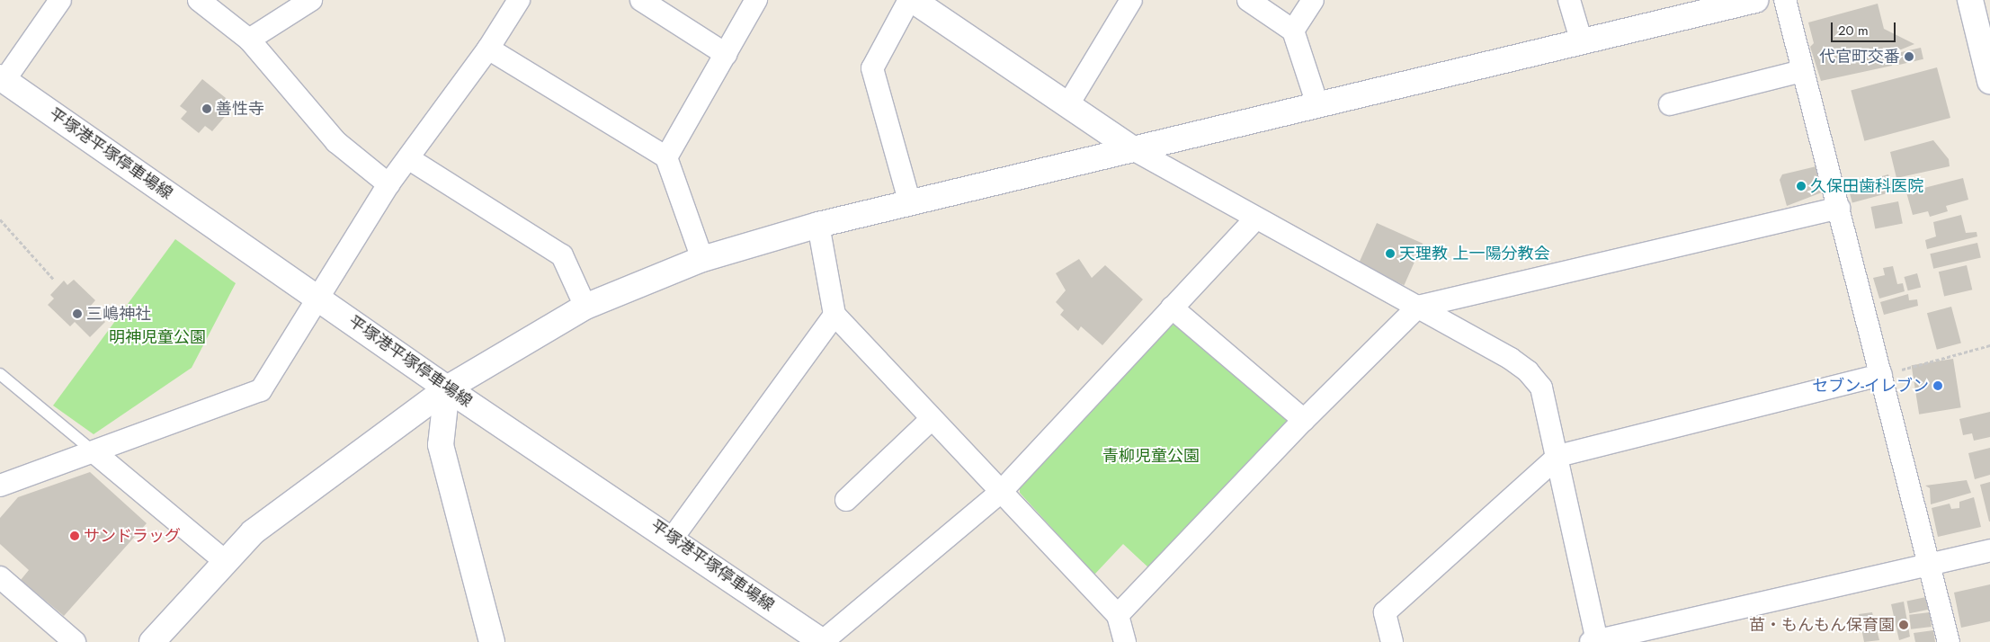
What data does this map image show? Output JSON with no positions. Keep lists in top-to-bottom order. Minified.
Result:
{"streets":{"street":["平塚港平塚停車場線"]},"parks":["明神児童公園","青柳児童公園"],"places":["代官町交番","善性寺","久保田歯科医院","天理教 上一陽分教会","三嶋神社","セブン-イレブン","サンドラッグ","苗・もんもん保育園"],"scale_bar":"20 m"}
